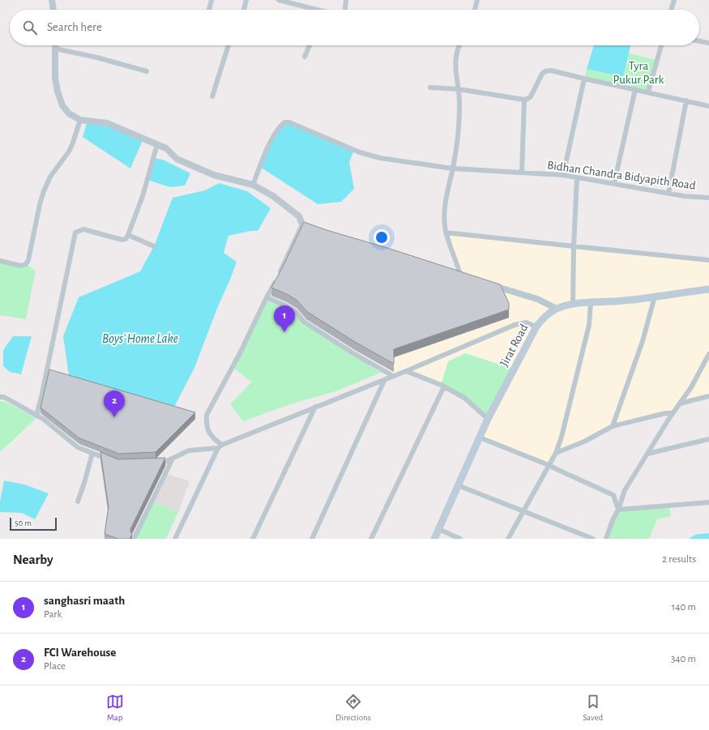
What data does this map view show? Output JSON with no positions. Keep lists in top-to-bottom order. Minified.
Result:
{"streets":{"main road":["Jirat Road"],"street":["Bidhan Chandra Bidyapith Road"]},"water":["Boys' Home Lake"],"parks":["Tyra Pukur Park"],"scale_bar":"50 m","page":{"search":"Search here","pins":["1","2"],"scale":"50 m","heading":["Nearby","2 results"],"list":[{"mark":"1","name":"sanghasri maath","note":"Park","value":"140 m"},{"mark":"2","name":"FCI Warehouse","note":"Place","value":"340 m"}],"nav":["Map","Directions","Saved"]}}
